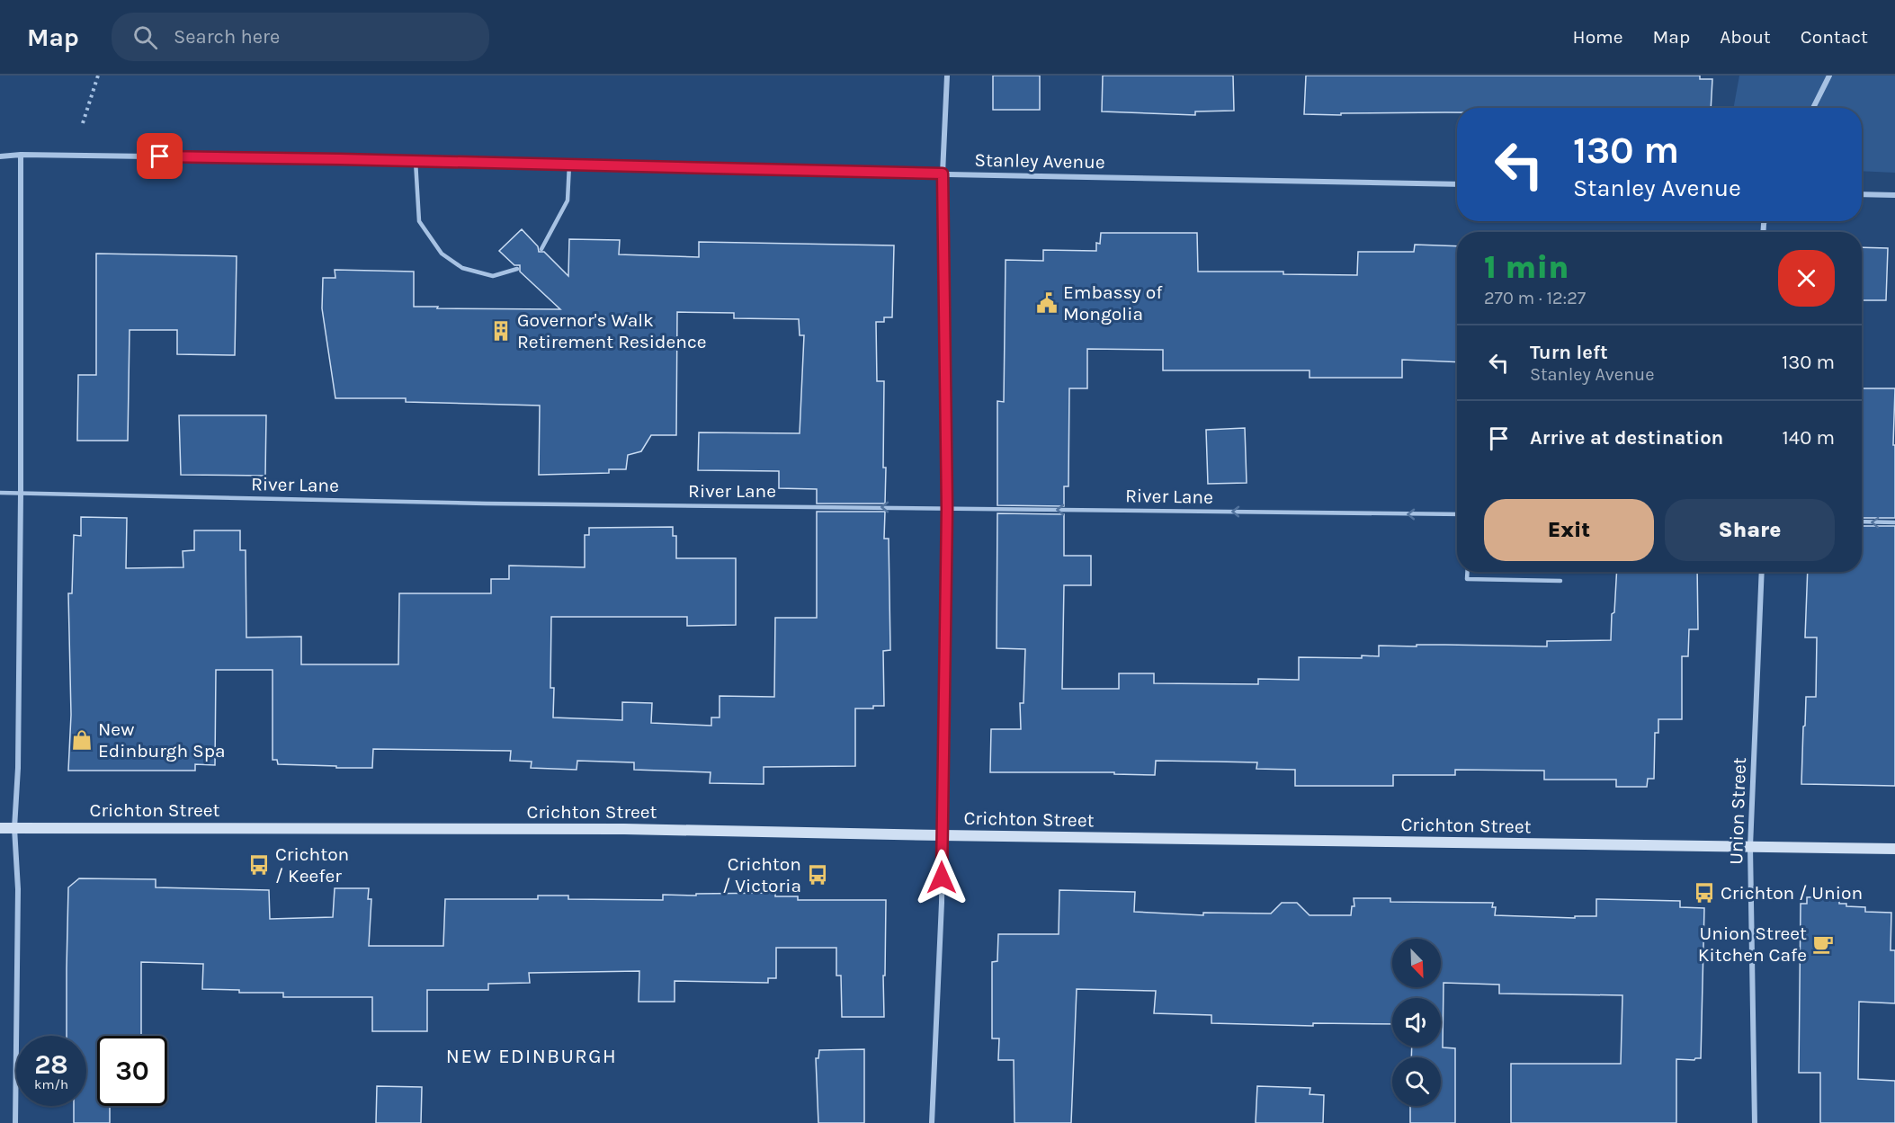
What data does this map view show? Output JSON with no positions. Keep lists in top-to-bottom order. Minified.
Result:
{"streets":{"street":["Stanley Avenue","Crichton Street","Union Street"],"lane":["River Lane"]},"crossings":[["Crichton Street","Union Street"]],"one_way":["River Lane"],"districts":["NEW EDINBURGH"],"places":{"public building":["Embassy of Mongolia"],"building":["Governor's Walk Retirement Residence"],"shop":["New Edinburgh Spa"],"bus stop":["Crichton / Keefer","Crichton / Victoria","Crichton / Union"],"cafe":["Union Street Kitchen Cafe"]},"north":"bottom right","page":{"header":"Map","search":"Search here","nav":["Home","Map","About","Contact"],"turn":["130 m","Stanley Avenue"],"heading":["1 min","270 m · 12:27"],"list":[{"name":"Turn left","note":"Stanley Avenue","value":"130 m"},{"name":"Arrive at destination","value":"140 m"}],"buttons":["Exit","Share"],"speed":"28 km/h","limit":"30"}}
